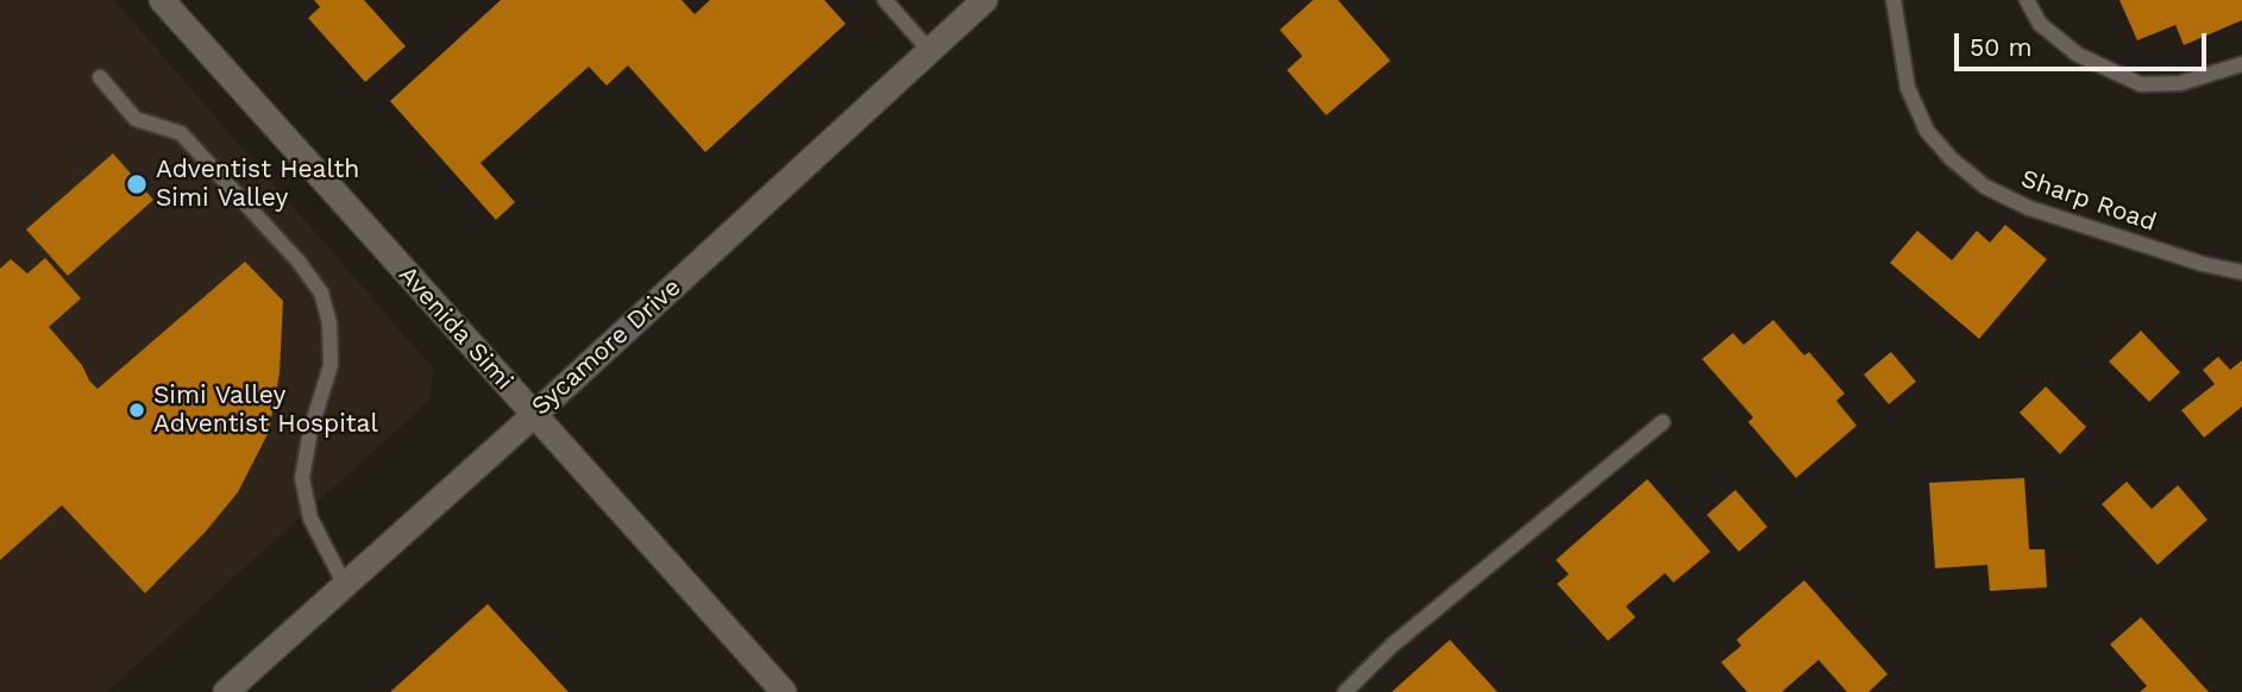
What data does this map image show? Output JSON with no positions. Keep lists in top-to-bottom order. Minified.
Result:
{"streets":{"street":["Avenida Simi","Sycamore Drive"],"lane":["Sharp Road"]},"crossings":[["Avenida Simi","Sycamore Drive"]],"places":["Adventist Health Simi Valley","Simi Valley Adventist Hospital"],"scale_bar":"50 m"}
